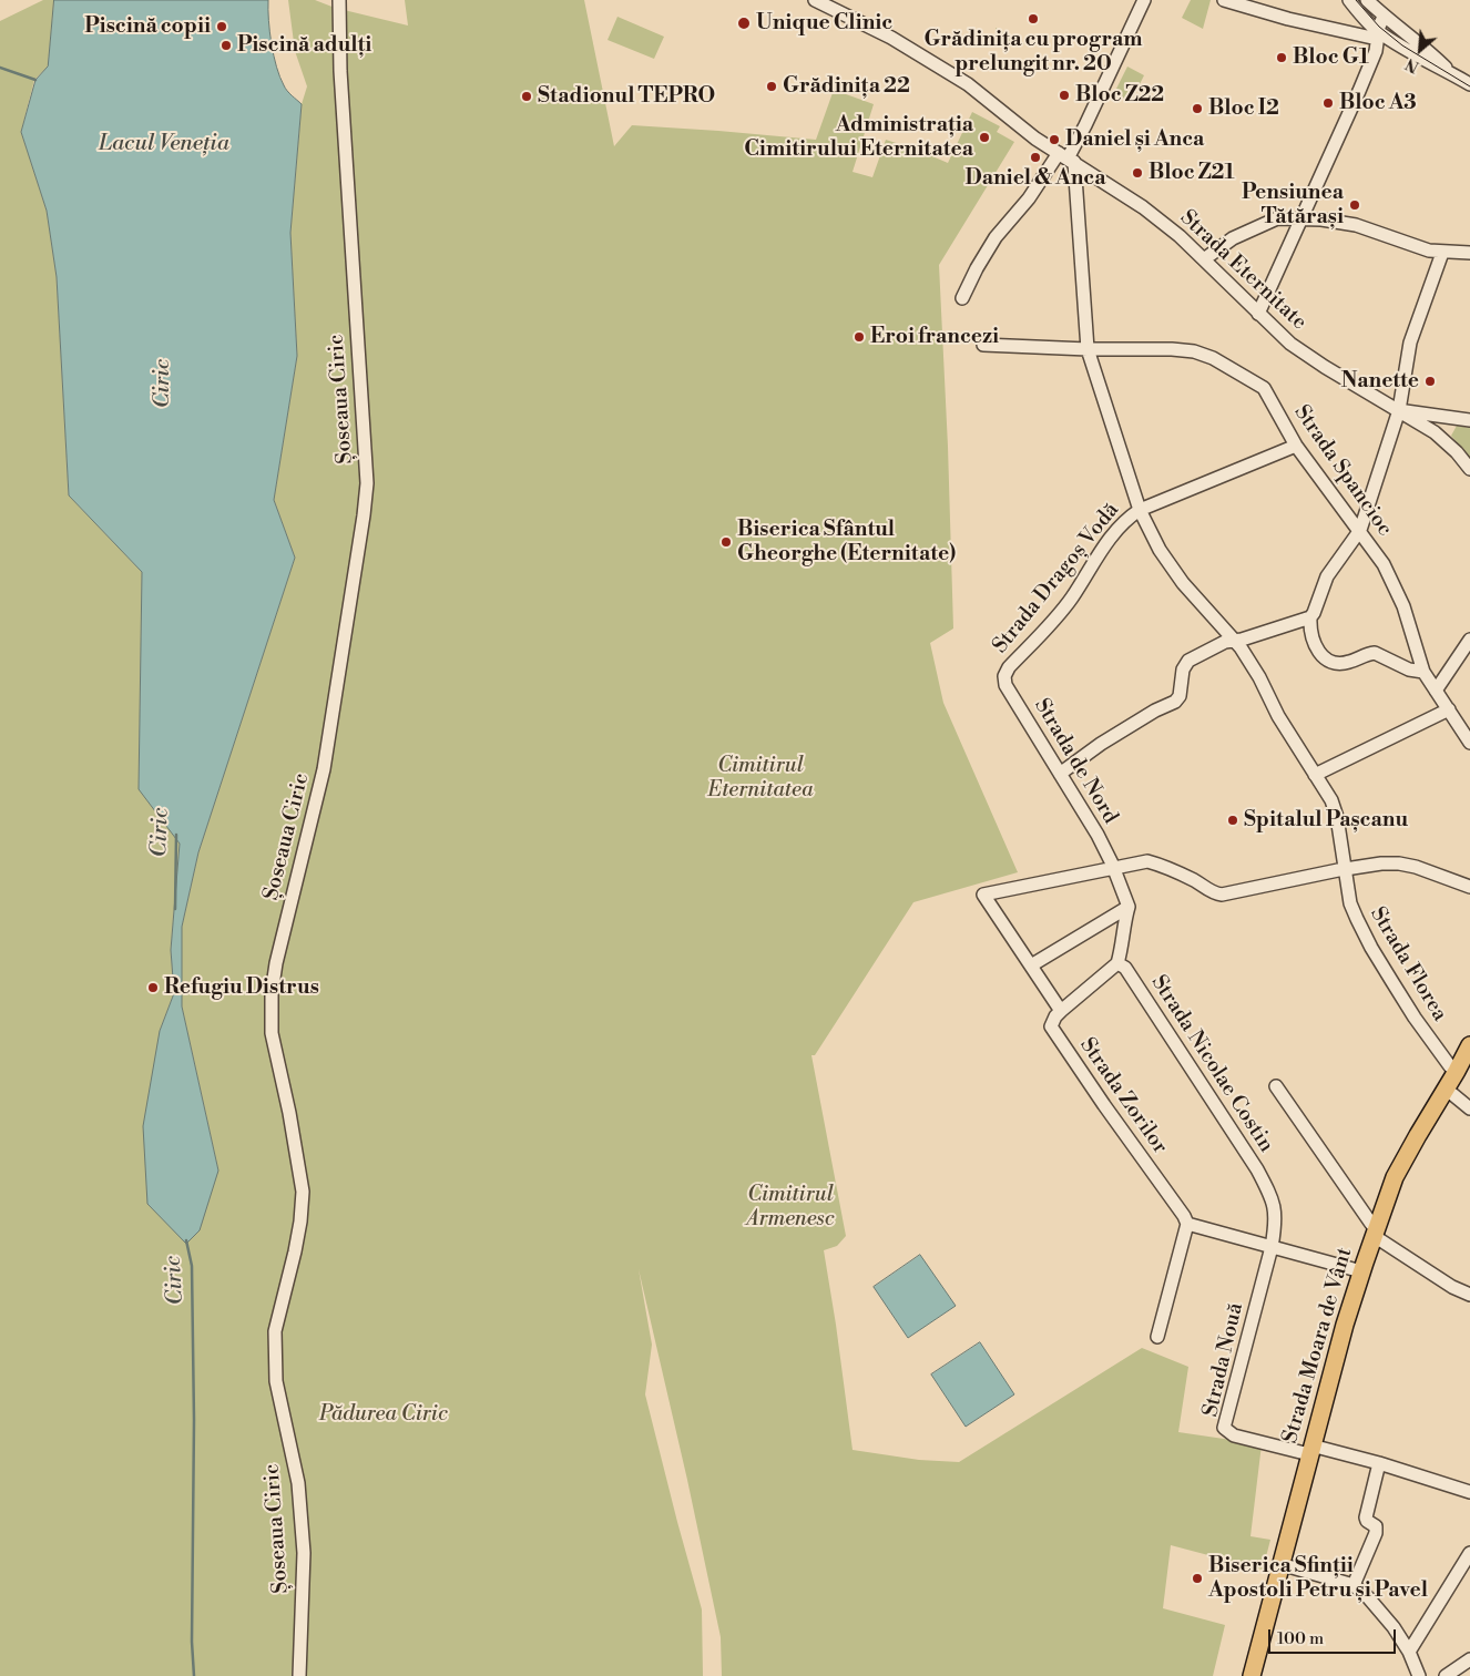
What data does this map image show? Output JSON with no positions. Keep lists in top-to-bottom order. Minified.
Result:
{"streets":{"main road":["Strada Moara de Vânt"],"street":["Strada Eternitate","Șoseaua Ciric","Strada Spancioc","Strada Dragoș Vodă","Strada de Nord","Strada Florea","Strada Nicolae Costin","Strada Zorilor","Strada Nouă"]},"crossings":[["Strada Eternitate","Strada Florea"],["Strada Spancioc","Strada Dragoș Vodă"],["Strada Spancioc","Strada Florea"],["Strada Dragoș Vodă","Strada de Nord"],["Strada Dragoș Vodă","Strada Florea"],["Strada Florea","Strada Moara de Vânt"],["Strada Nicolae Costin","Strada Nouă"],["Strada Moara de Vânt","Strada Nouă"]],"water":["Lacul Veneția","Ciric"],"parks":["Cimitirul Eternitatea","Cimitirul Armenesc","Pădurea Ciric"],"places":["Grădinița cu program prelungit nr. 20","Unique Clinic","Piscină copii","Piscină adulți","Bloc G1","Grădinița 22","Bloc Z22","Stadionul TEPRO","Bloc A3","Bloc I2","Administrația Cimitirului Eternitatea","Daniel și Anca","Daniel & Anca","Bloc Z21","Pensiunea Tătărași","Eroi francezi","Nanette","Biserica Sfântul Gheorghe (Eternitate)","Spitalul Pașcanu","Refugiu Distrus","Biserica Sfinții Apostoli Petru și Pavel"],"scale_bar":"100 m","north":"bottom left"}
